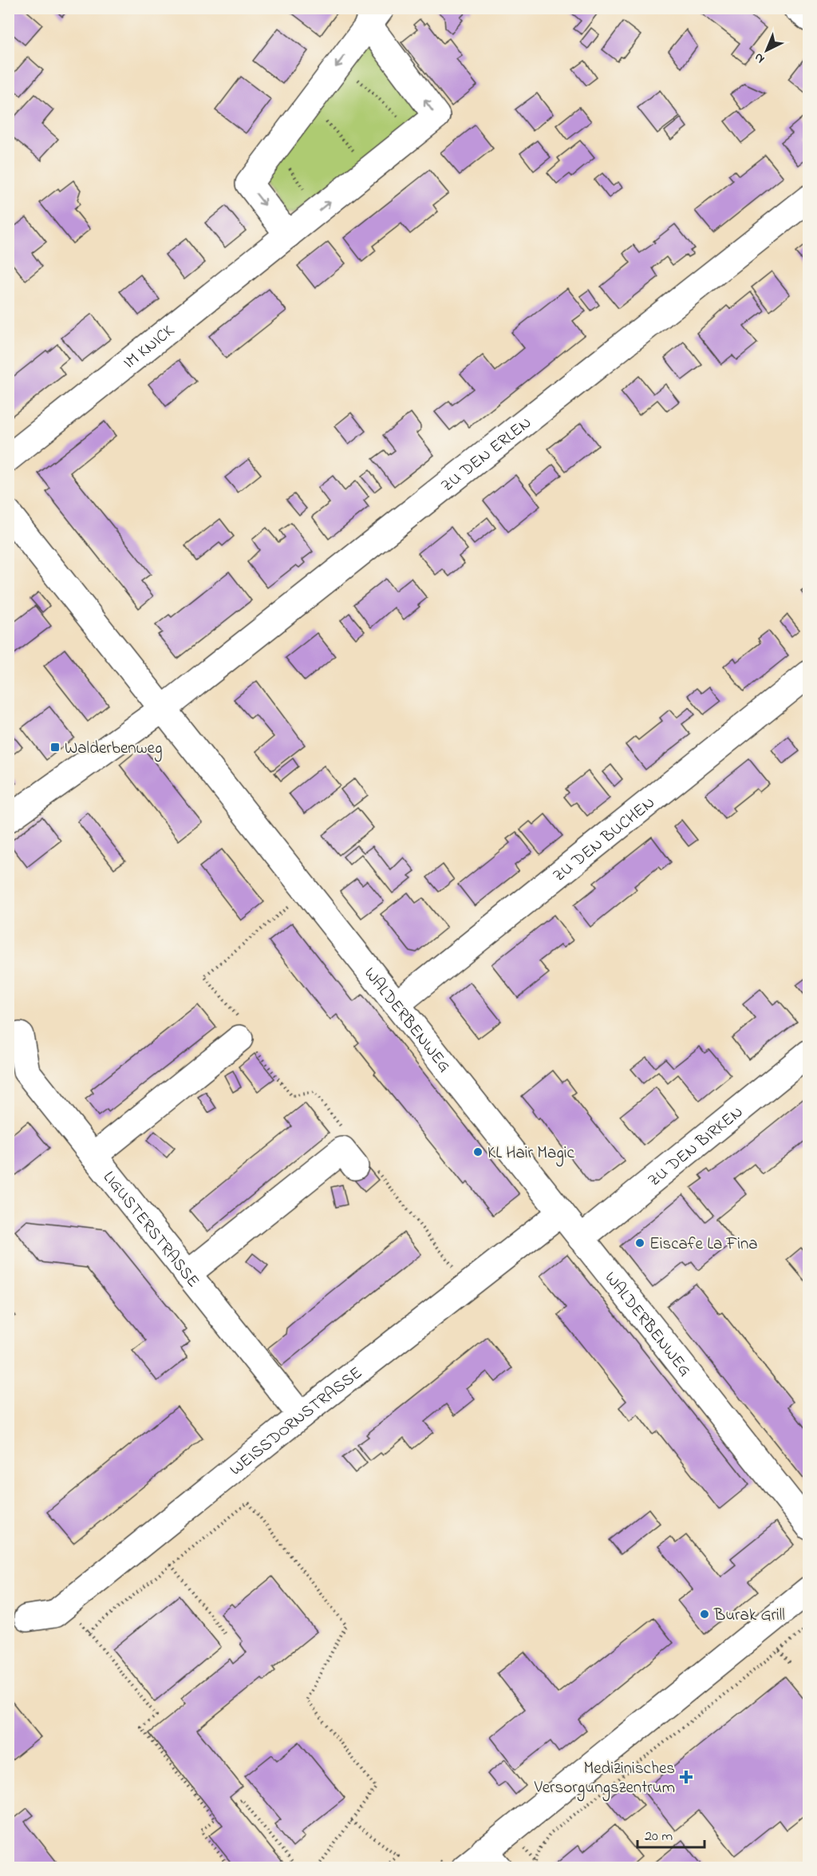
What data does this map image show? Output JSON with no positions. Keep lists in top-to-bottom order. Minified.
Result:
{"streets":{"street":["IM KNICK","ZU DEN ERLEN","ZU DEN BUCHEN","WALDERBENWEG","ZU DEN BIRKEN","LIGUSTERSTRASSE","WEISSDORNSTRASSE"]},"crossings":[["ZU DEN ERLEN","WALDERBENWEG"],["ZU DEN BUCHEN","WALDERBENWEG"],["WALDERBENWEG","ZU DEN BIRKEN"],["WALDERBENWEG","WEISSDORNSTRASSE"],["LIGUSTERSTRASSE","WEISSDORNSTRASSE"]],"places":{"transit":["Walderbenweg"],"other":["KL Hair Magic","Eiscafe La Fina","Burak Grill"],"health":["Medizinisches Versorgungszentrum"]},"scale_bar":"20 m","north":"bottom left"}
